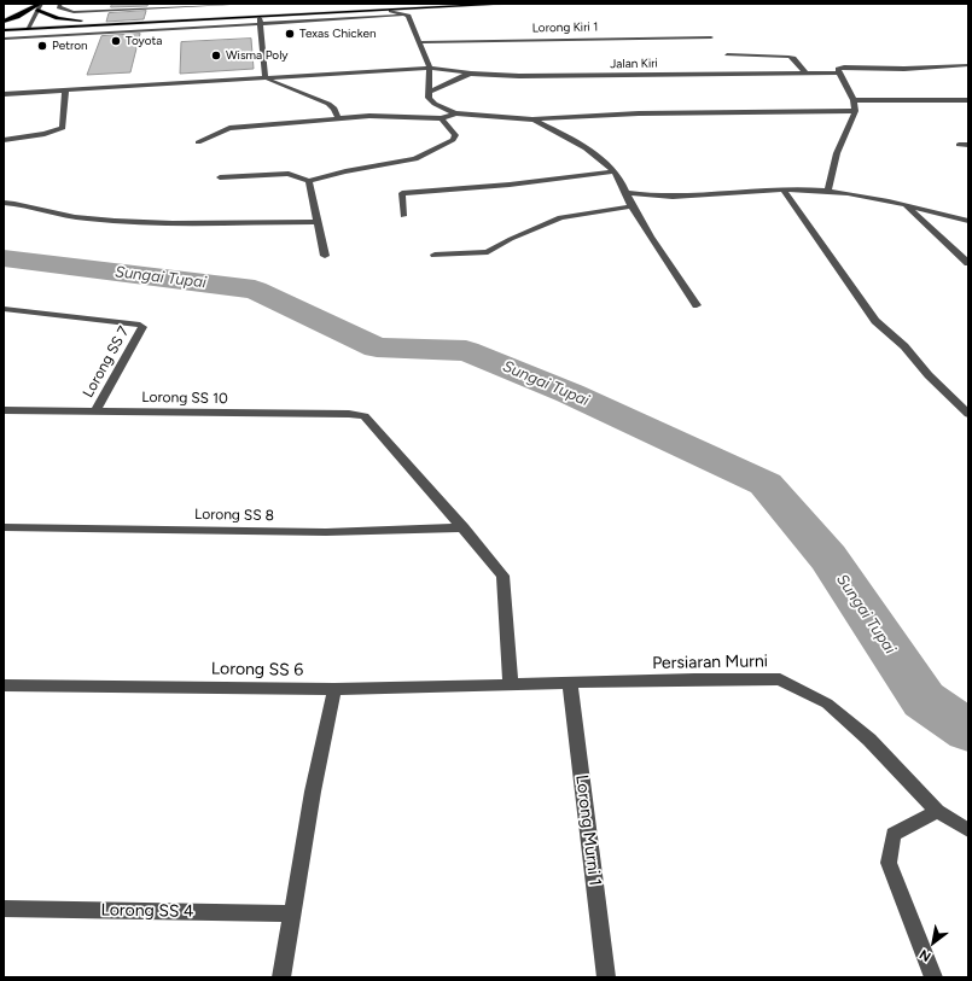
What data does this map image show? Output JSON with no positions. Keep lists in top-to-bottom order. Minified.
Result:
{"streets":{"street":["Lorong Kiri 1","Jalan Kiri","Lorong SS 7","Lorong SS 10","Lorong SS 8","Persiaran Murni","Lorong SS 6","Lorong Murni 1","Lorong SS 4"]},"crossings":[["Lorong SS 7","Lorong SS 10"],["Lorong SS 10","Lorong SS 8"],["Persiaran Murni","Lorong SS 6"],["Persiaran Murni","Lorong Murni 1"]],"water":["Sungai Tupai"],"places":["Texas Chicken","Toyota","Petron","Wisma Poly"],"north":"bottom left"}
